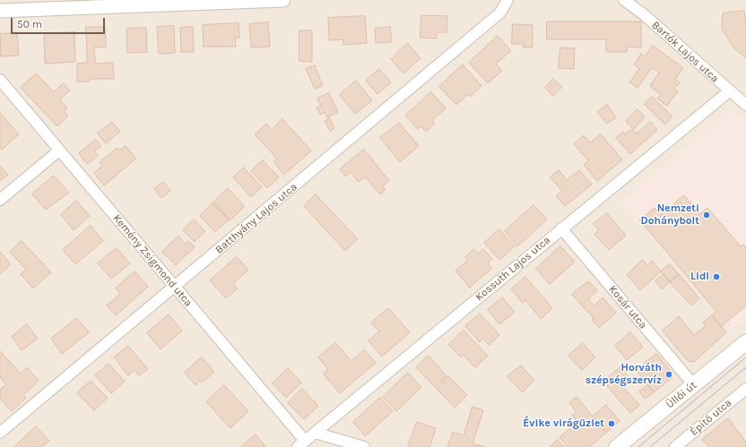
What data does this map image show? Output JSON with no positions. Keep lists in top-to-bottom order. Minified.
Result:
{"streets":{"main road":["Üllői út"],"street":["Bartók Lajos utca","Batthyány Lajos utca","Kemény Zsigmond utca","Kossuth Lajos utca","Kosár utca","Építő utca"]},"crossings":[["Bartók Lajos utca","Kossuth Lajos utca"],["Batthyány Lajos utca","Kemény Zsigmond utca"],["Kemény Zsigmond utca","Kossuth Lajos utca"],["Kossuth Lajos utca","Kosár utca"],["Kosár utca","Üllői út"]],"places":["Nemzeti Dohánybolt","Lidl","Horváth szépségszervíz","Évike virágüzlet"],"scale_bar":"50 m"}
